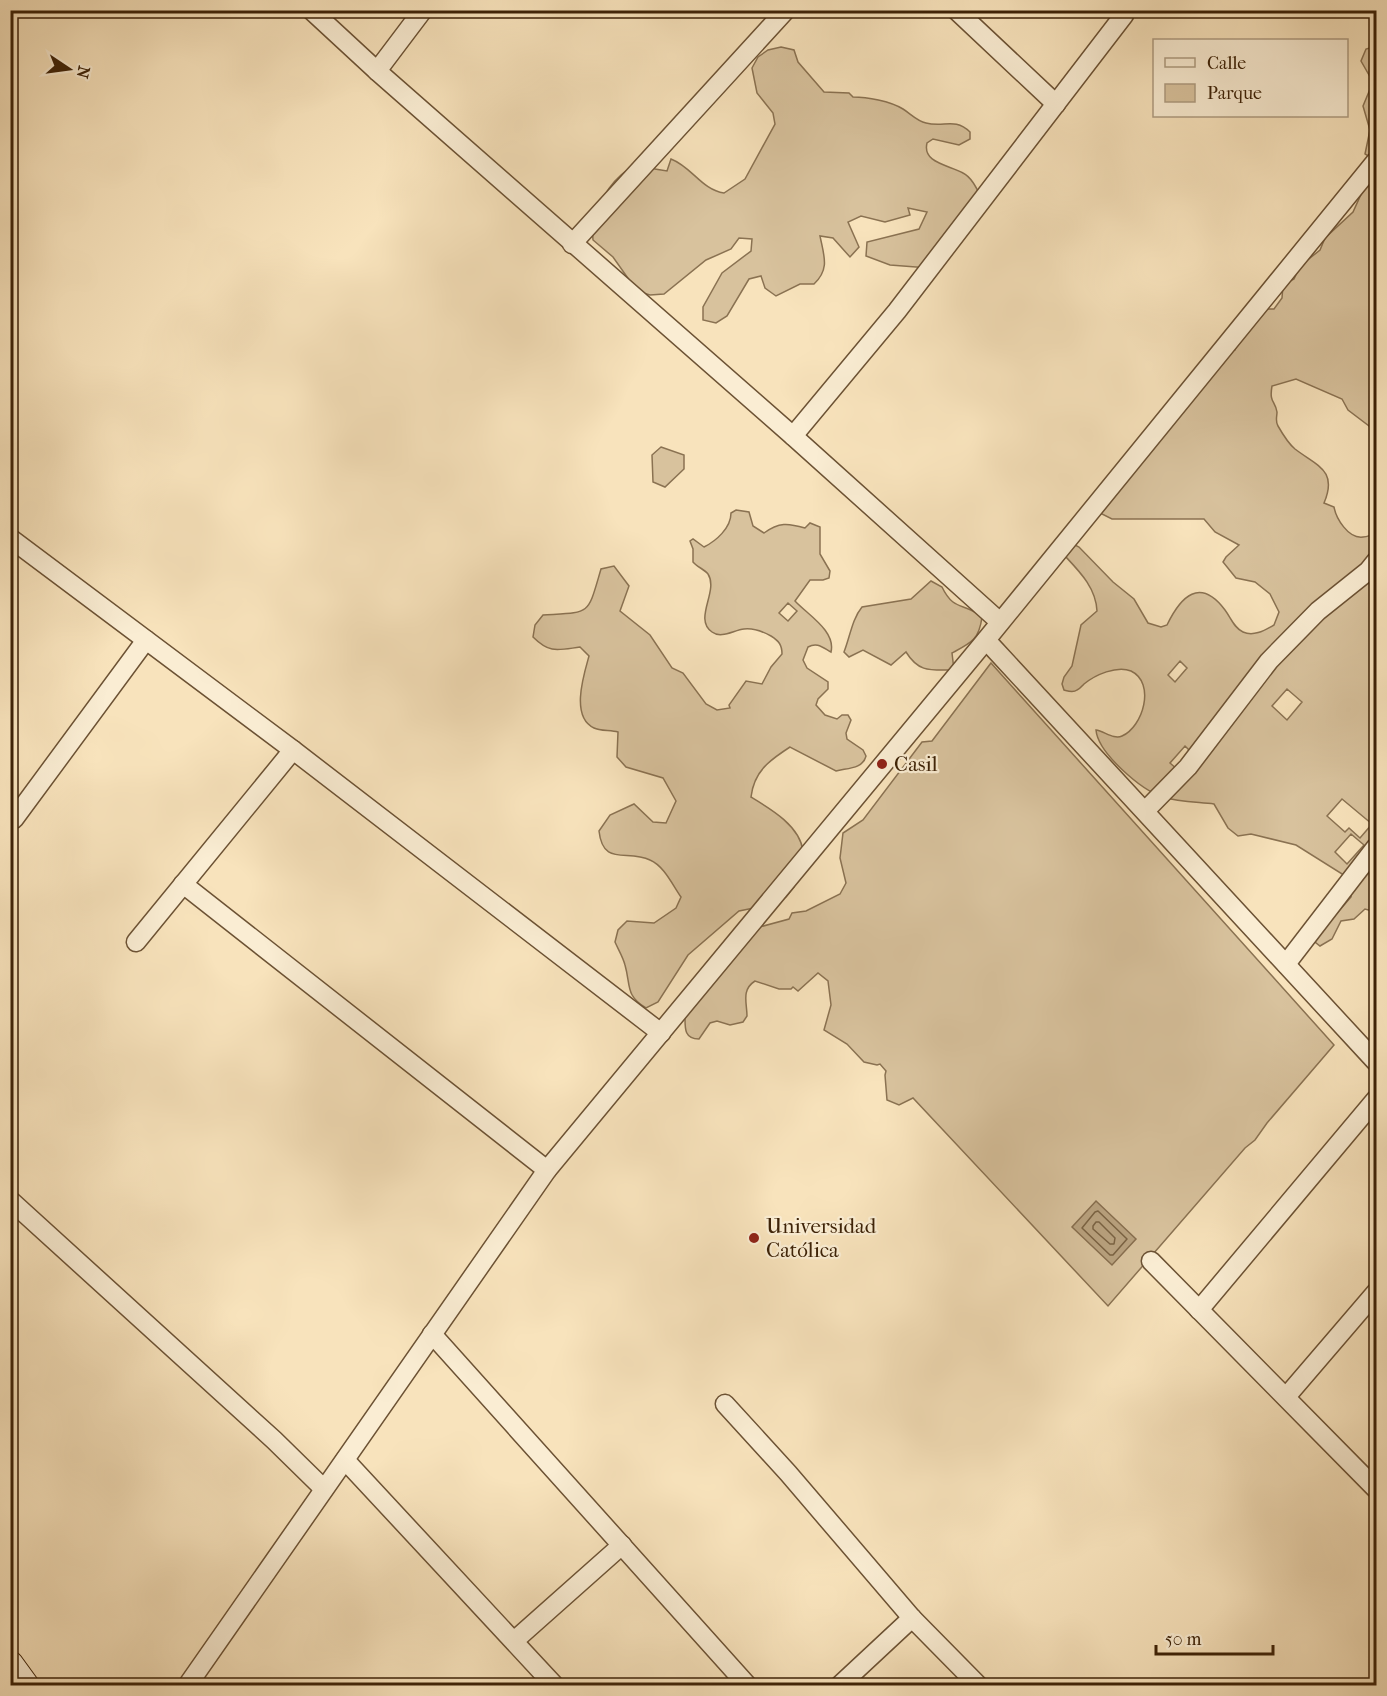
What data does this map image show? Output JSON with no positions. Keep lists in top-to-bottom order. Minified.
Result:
{"places":["Casil","Universidad Católica"],"legend":["Calle","Parque"],"scale_bar":"50 m","north":"right"}
